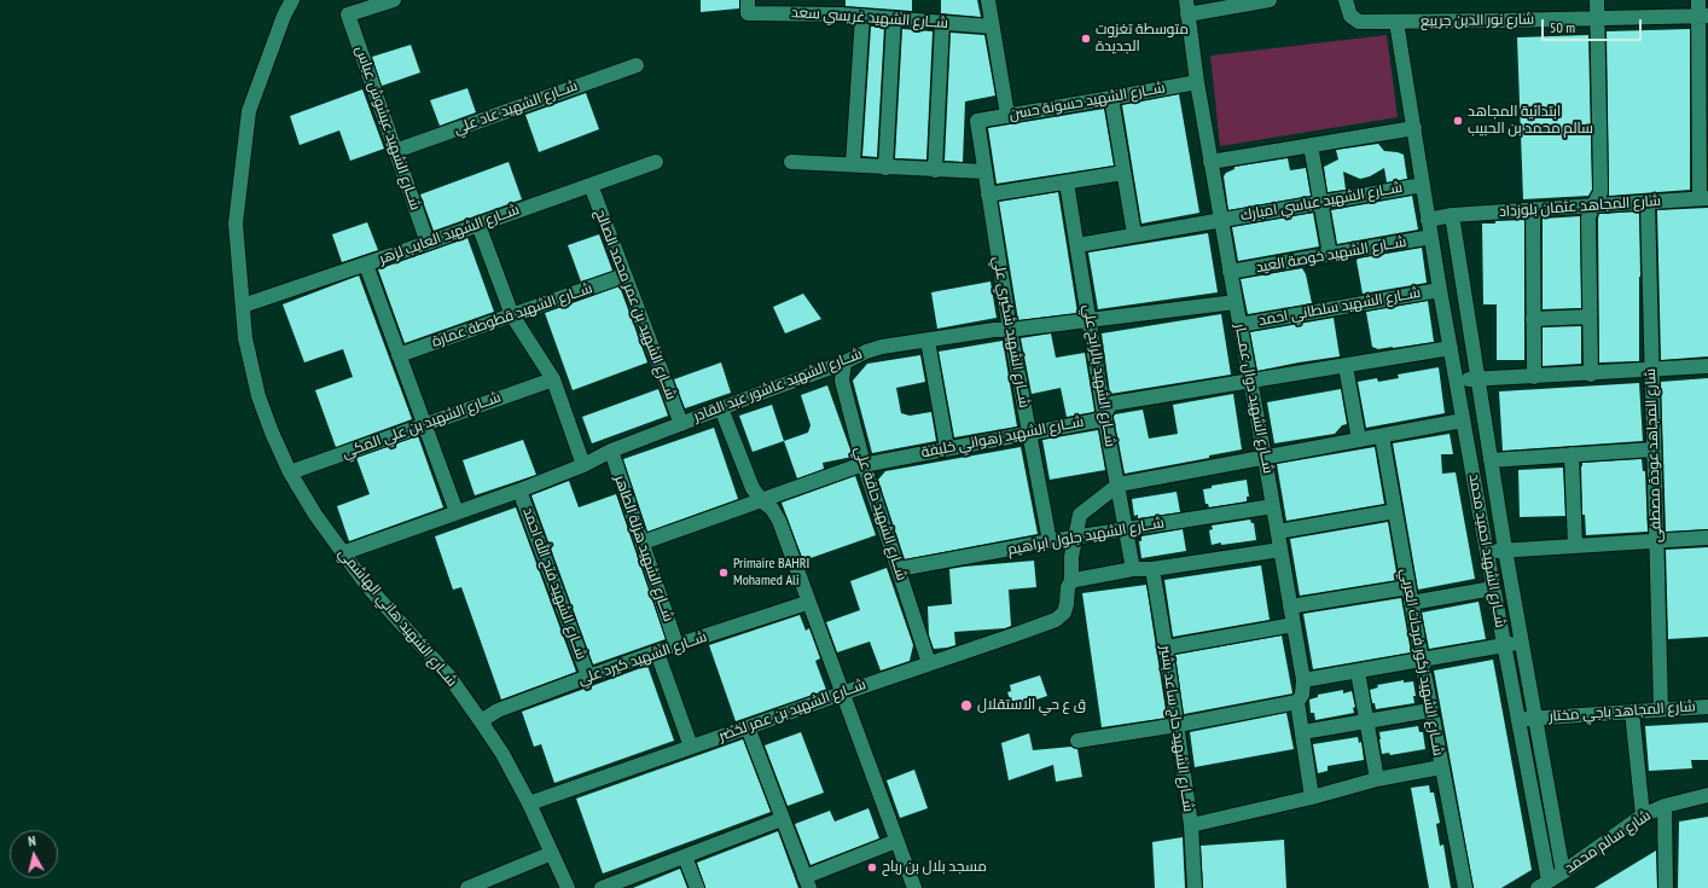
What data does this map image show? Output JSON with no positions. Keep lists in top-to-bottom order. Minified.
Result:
{"streets":{"street":["شــارع الشهيد غريسي سعد","شارع نور الدين جريبع","شــارع الشهيد حسونة حسن","شــارع الشهيد عاد علي","شــارع الشهيد عيشوش عباس","شــارع الشهيد عباسي امبارك","شارع المجاهد عثمان بلوزداد","شــارع الشهيد العايب لزهر","شــارع الشهيد خوصة العيد","شــارع الشهيد بن عمر محمد الصالح","شــارع الشهيد سلطاني احمد","شــارع الشهيد قطوطة عمارة","شــارع الشهيد شكيري علي","شــارع الشهيد بالرابح علي","شــارع الشهيد عاشور عبد القادر","شــارع الشهيد دوال عمـــار","شــارع الشهيد بن علي المكي","شــارع الشهيد زهواني خليفة","شارع المجاهد عودة مصطفى","شــارع الشهيد حاقة علي","شــارع الشهيد جلول ابراهيم","شــارع الشهيد هزلة الطاهر","شــارع الشهيد احميد محمد","شــارع الشهيد فتح الله احمد","شــارع الشهيد هاني الهاشمي","شــارع الشهيد كيرد علي","شــارع الشهيد زكور فرحات العربي","شــارع الشهيد بن عمر لخضر","شارع المجاهد باجي مختار","شــارع الشهيد حاج ساعد بشير","شارع سالم محمد"]},"crossings":[["شارع نور الدين جريبع","شــارع الشهيد احميد محمد"],["شــارع الشهيد حسونة حسن","شــارع الشهيد شكيري علي"],["شــارع الشهيد حسونة حسن","شــارع الشهيد دوال عمـــار"],["شــارع الشهيد عاد علي","شــارع الشهيد عيشوش عباس"],["شــارع الشهيد عيشوش عباس","شــارع الشهيد العايب لزهر"],["شــارع الشهيد عباسي امبارك","شــارع الشهيد بالرابح علي"],["شــارع الشهيد عباسي امبارك","شــارع الشهيد دوال عمـــار"],["شــارع الشهيد عباسي امبارك","شــارع الشهيد احميد محمد"],["شارع المجاهد عثمان بلوزداد","شارع المجاهد عودة مصطفى"],["شارع المجاهد عثمان بلوزداد","شــارع الشهيد احميد محمد"],["شــارع الشهيد العايب لزهر","شــارع الشهيد بن عمر محمد الصالح"],["شــارع الشهيد العايب لزهر","شــارع الشهيد هاني الهاشمي"],["شــارع الشهيد خوصة العيد","شــارع الشهيد دوال عمـــار"],["شــارع الشهيد خوصة العيد","شــارع الشهيد احميد محمد"],["شــارع الشهيد بن عمر محمد الصالح","شــارع الشهيد قطوطة عمارة"],["شــارع الشهيد بن عمر محمد الصالح","شــارع الشهيد عاشور عبد القادر"],["شــارع الشهيد سلطاني احمد","شــارع الشهيد دوال عمـــار"],["شــارع الشهيد سلطاني احمد","شــارع الشهيد احميد محمد"],["شــارع الشهيد شكيري علي","شــارع الشهيد عاشور عبد القادر"],["شــارع الشهيد شكيري علي","شــارع الشهيد زهواني خليفة"],["شــارع الشهيد شكيري علي","شــارع الشهيد جلول ابراهيم"],["شــارع الشهيد بالرابح علي","شــارع الشهيد عاشور عبد القادر"],["شــارع الشهيد بالرابح علي","شــارع الشهيد زهواني خليفة"],["شــارع الشهيد بالرابح علي","شــارع الشهيد جلول ابراهيم"],["شــارع الشهيد عاشور عبد القادر","شــارع الشهيد دوال عمـــار"],["شــارع الشهيد عاشور عبد القادر","شــارع الشهيد حاقة علي"],["شــارع الشهيد عاشور عبد القادر","شــارع الشهيد هزلة الطاهر"],["شــارع الشهيد عاشور عبد القادر","شــارع الشهيد فتح الله احمد"],["شــارع الشهيد عاشور عبد القادر","شــارع الشهيد هاني الهاشمي"],["شــارع الشهيد دوال عمـــار","شــارع الشهيد زهواني خليفة"],["شــارع الشهيد دوال عمـــار","شــارع الشهيد جلول ابراهيم"],["شــارع الشهيد بن علي المكي","شــارع الشهيد هاني الهاشمي"],["شــارع الشهيد زهواني خليفة","شــارع الشهيد حاقة علي"],["شــارع الشهيد زهواني خليفة","شــارع الشهيد هزلة الطاهر"],["شــارع الشهيد زهواني خليفة","شــارع الشهيد احميد محمد"],["شارع المجاهد عودة مصطفى","شارع المجاهد باجي مختار"],["شــارع الشهيد حاقة علي","شــارع الشهيد جلول ابراهيم"],["شــارع الشهيد حاقة علي","شــارع الشهيد بن عمر لخضر"],["شــارع الشهيد هزلة الطاهر","شــارع الشهيد كيرد علي"],["شــارع الشهيد احميد محمد","شارع المجاهد باجي مختار"],["شــارع الشهيد احميد محمد","شارع سالم محمد"],["شــارع الشهيد فتح الله احمد","شــارع الشهيد كيرد علي"],["شــارع الشهيد هاني الهاشمي","شــارع الشهيد كيرد علي"],["شــارع الشهيد هاني الهاشمي","شــارع الشهيد بن عمر لخضر"]],"places":["متوسطة تغزوت الجديدة","ابتدائية المجاهد سالم محمد بن الحبيب","Primaire BAHRI Mohamed Ali","ق ع حي الاستقلال","مسجد بلال بن رباح"],"scale_bar":"50 m","north":"top"}
